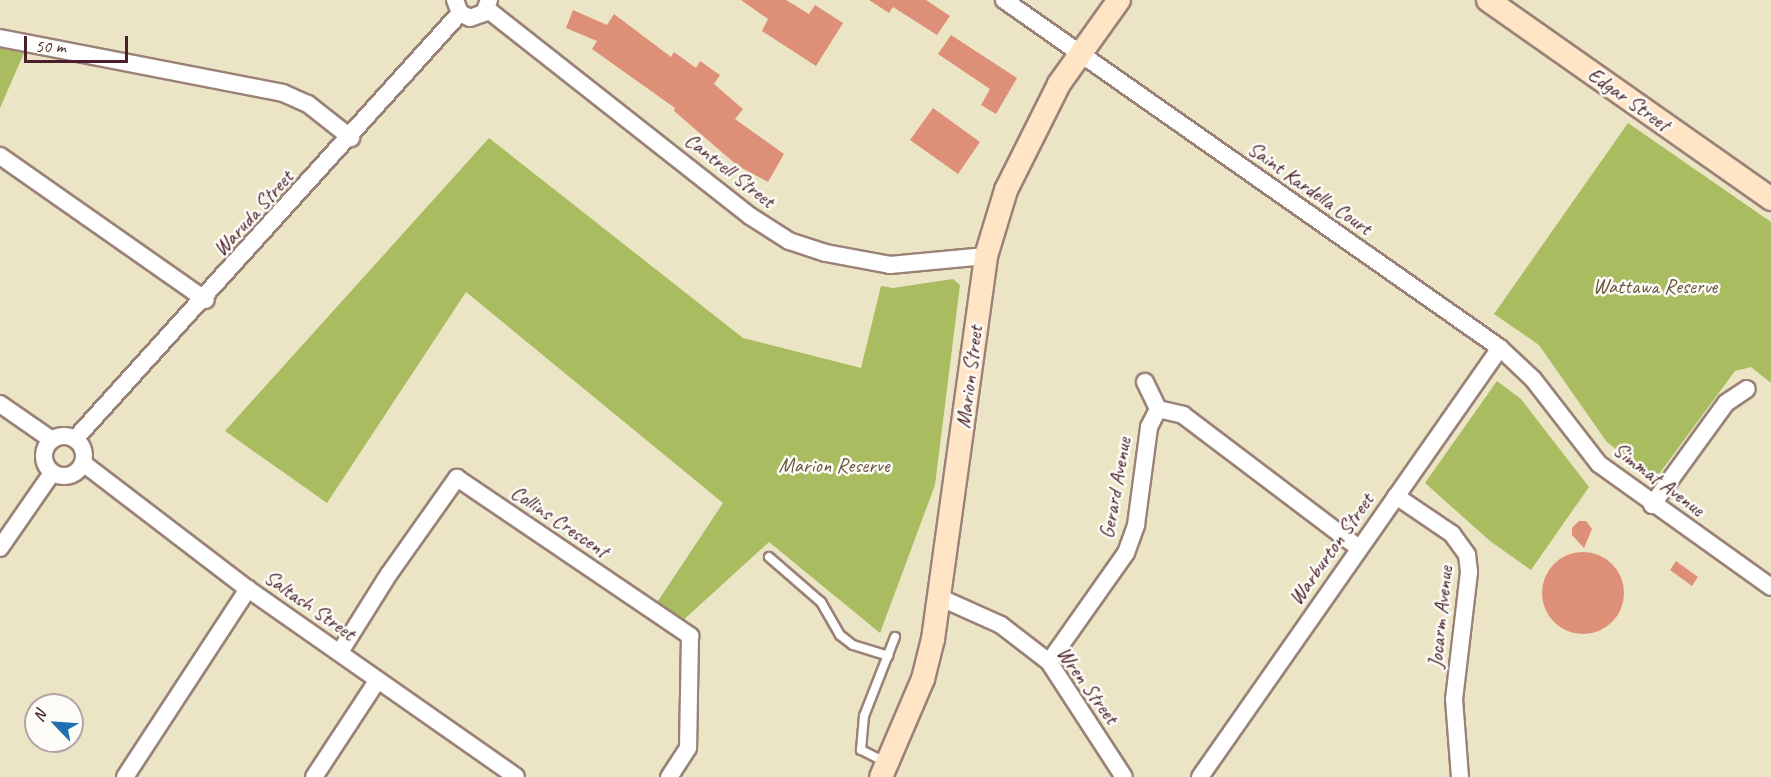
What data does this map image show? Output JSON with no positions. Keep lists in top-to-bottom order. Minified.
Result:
{"streets":{"main road":["Edgar Street","Marion Street"],"street":["Cantrell Street","Saint Kardella Court","Waruda Street","Simmat Avenue","Gerard Avenue","Collins Crescent","Warburton Street","Saltash Street","Jocarm Avenue","Wren Street"]},"crossings":[["Cantrell Street","Marion Street"],["Saint Kardella Court","Marion Street"],["Saint Kardella Court","Simmat Avenue"],["Saint Kardella Court","Warburton Street"],["Waruda Street","Saltash Street"],["Marion Street","Wren Street"],["Gerard Avenue","Wren Street"],["Collins Crescent","Saltash Street"],["Warburton Street","Jocarm Avenue"]],"parks":["Wattawa Reserve","Marion Reserve"],"scale_bar":"50 m","north":"top left"}
